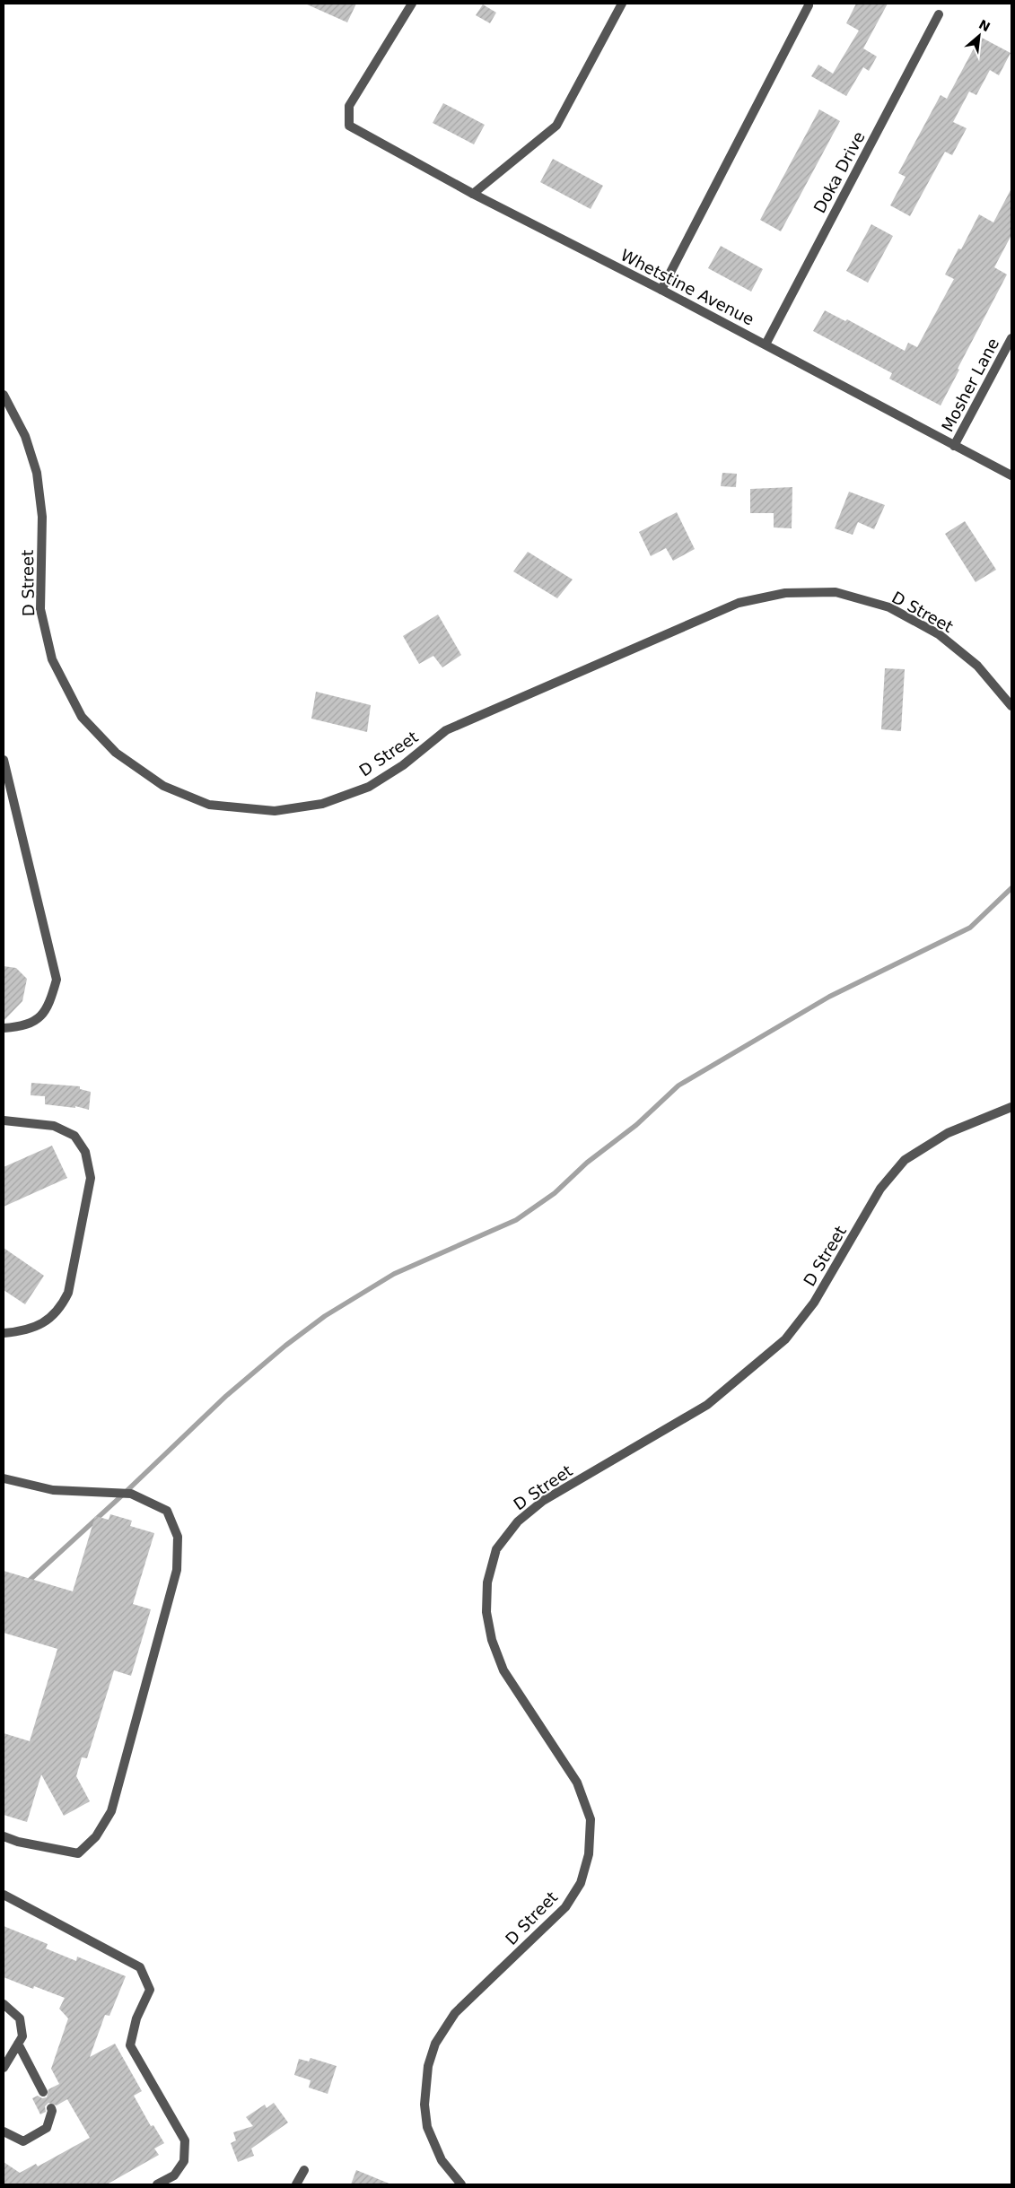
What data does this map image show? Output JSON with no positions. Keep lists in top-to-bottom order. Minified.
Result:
{"streets":{"street":["Doka Drive","Whetstine Avenue","Mosher Lane","D Street"]},"crossings":[["Doka Drive","Whetstine Avenue"],["Whetstine Avenue","Mosher Lane"]],"north":"top right"}
